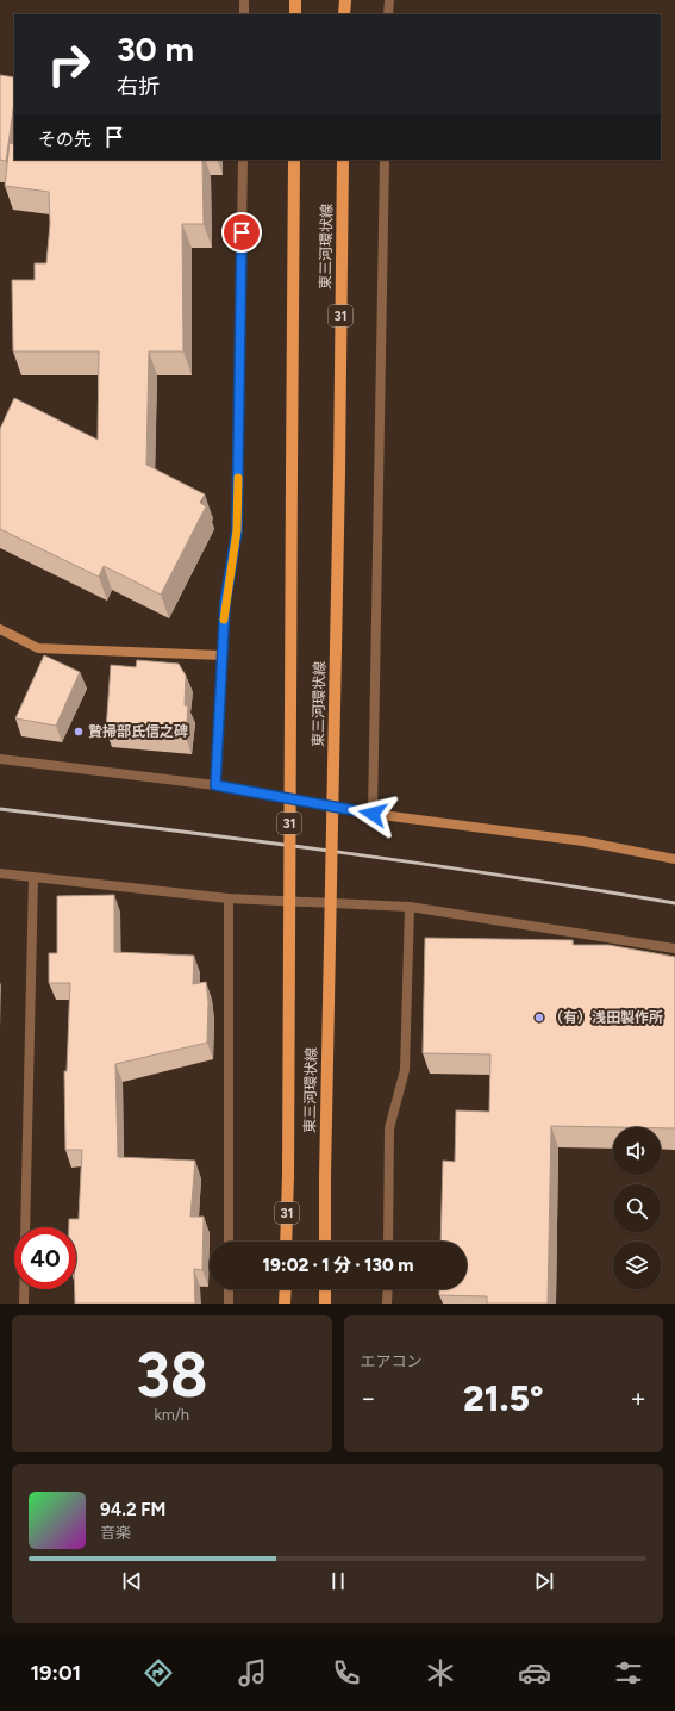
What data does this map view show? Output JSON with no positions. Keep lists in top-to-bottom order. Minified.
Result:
{"streets":{"main road":["東三河環状線","31"]},"places":["贄掃部氏信之碑","（有）浅田製作所"],"page":{"turn":["30 m","右折"],"then":"その先","limit":"40","trip":"19:02 · 1 分 · 130 m","tile":[["38","km/h"],"エアコン"],"heat":["−","21.5°","+"],"song":["94.2 FM","音楽"],"tabs":"19:01"}}
